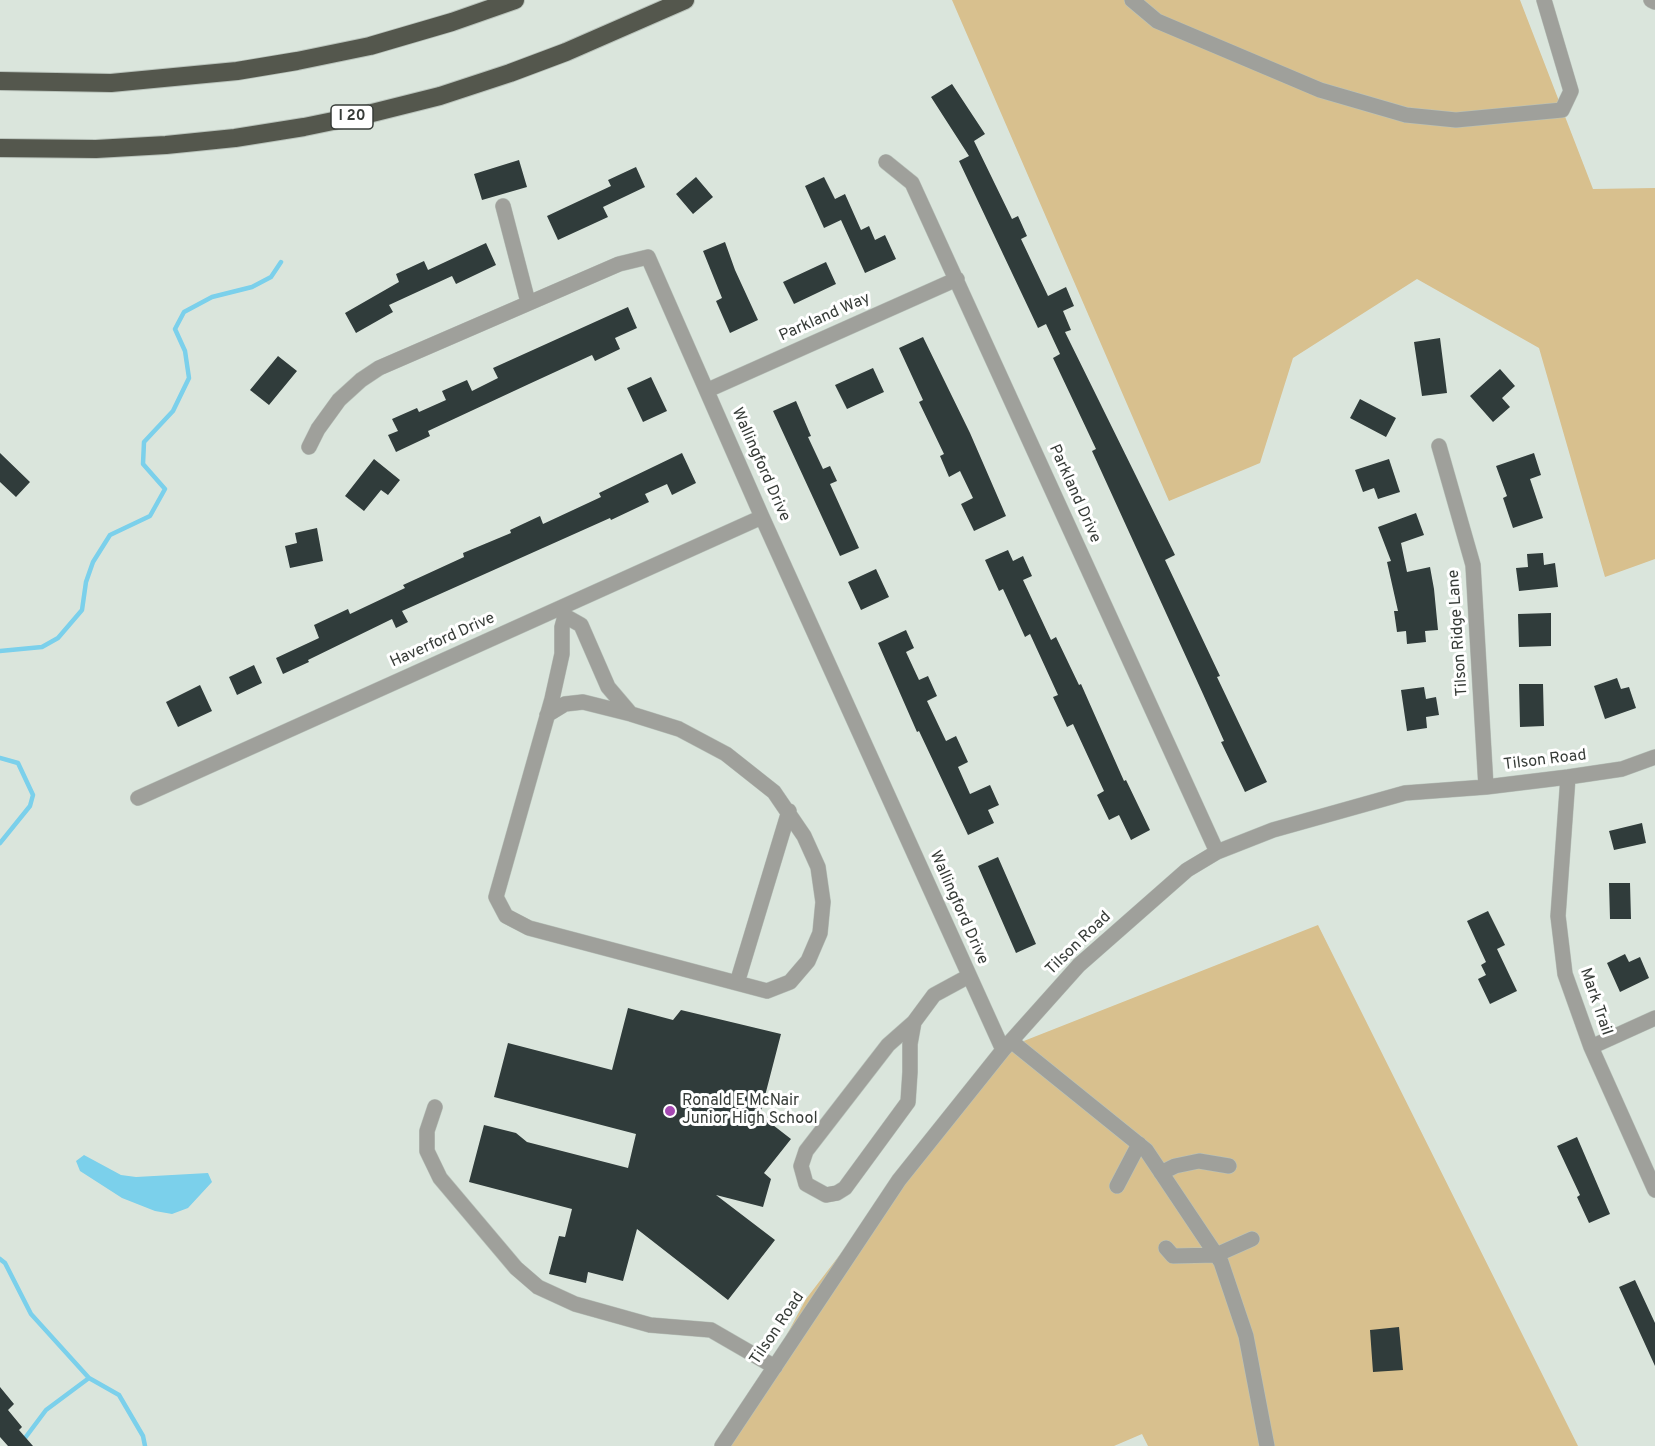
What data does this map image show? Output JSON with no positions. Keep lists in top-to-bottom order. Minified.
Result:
{"streets":{"highway":["I 20"],"street":["Parkland Way","Wallingford Drive","Parkland Drive","Tilson Ridge Lane","Haverford Drive","Tilson Road","Mark Trail"]},"crossings":[["Parkland Way","Wallingford Drive"],["Parkland Way","Parkland Drive"],["Wallingford Drive","Haverford Drive"],["Wallingford Drive","Tilson Road"],["Parkland Drive","Tilson Road"],["Tilson Ridge Lane","Tilson Road"],["Tilson Road","Mark Trail"]],"places":["Ronald E McNair Junior High School"]}
